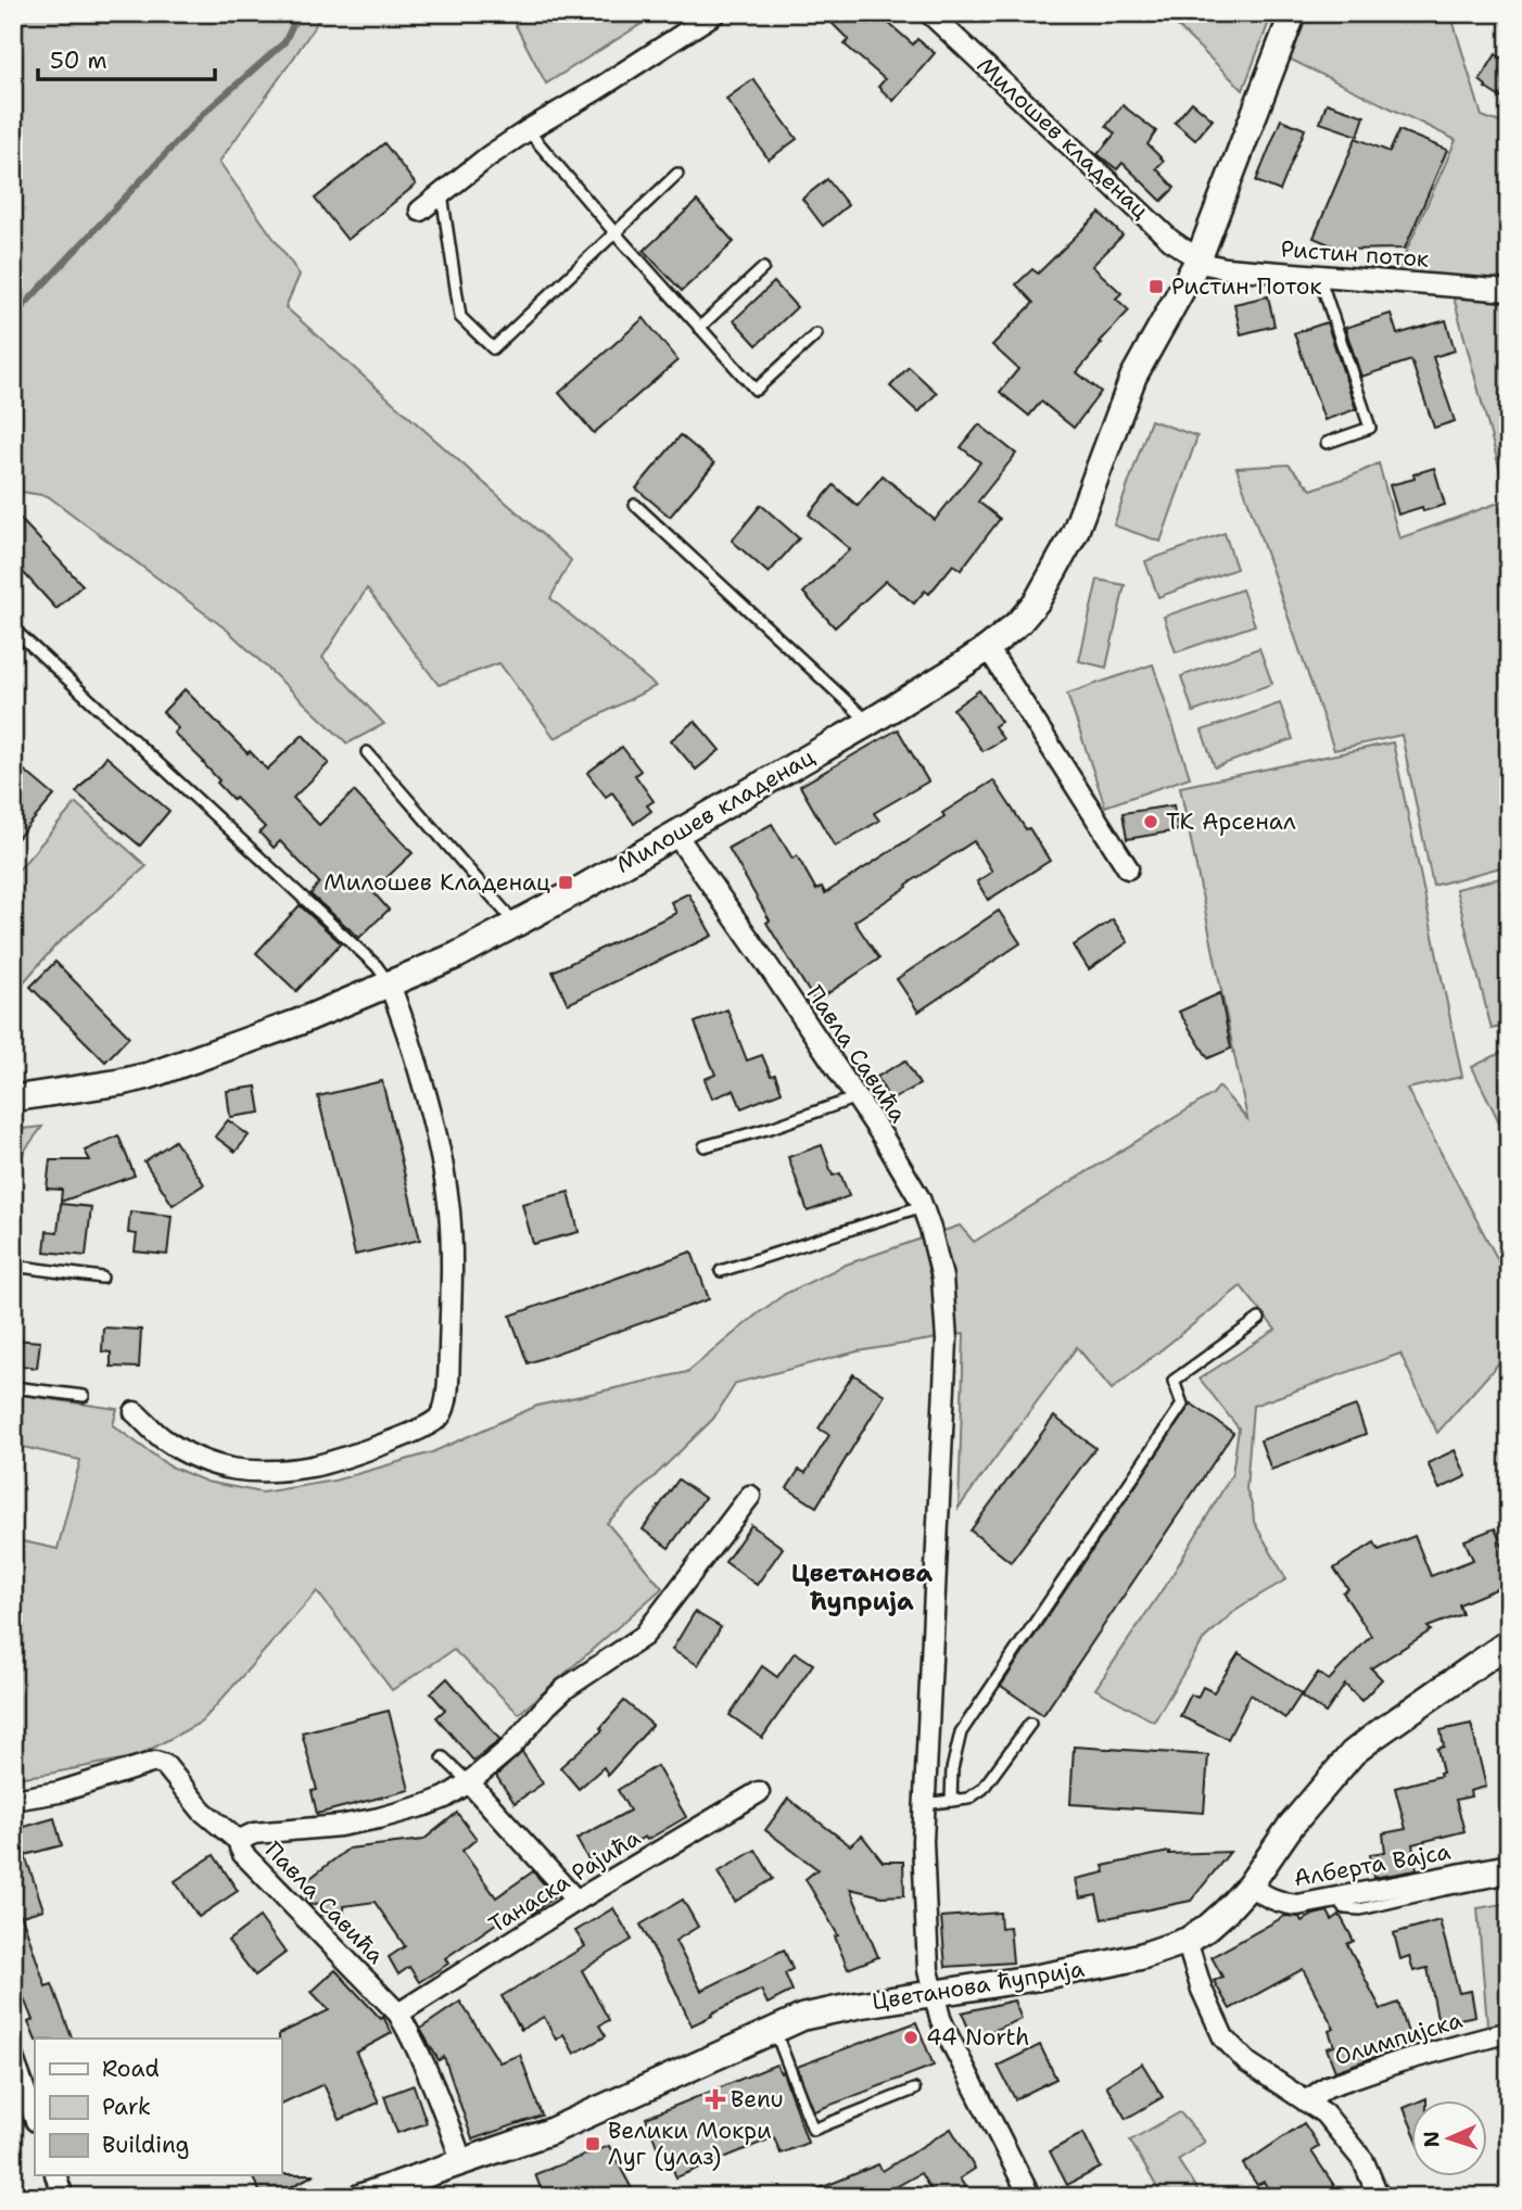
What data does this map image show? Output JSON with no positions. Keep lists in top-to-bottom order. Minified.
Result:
{"streets":{"street":["Милошев кладенац","Ристин поток","Павла Савића","Алберта Вајса","Танаска Рајића","Цветанова ћуприја","Олимпијска"]},"crossings":[["Милошев кладенац","Ристин поток"],["Милошев кладенац","Павла Савића"],["Павла Савића","Танаска Рајића"],["Павла Савића","Цветанова ћуприја"],["Алберта Вајса","Цветанова ћуприја"]],"districts":["Цветанова ћуприја"],"places":{"transit":["Ристин Поток","Милошев Кладенац","Велики Мокри Луг (улаз)"],"other":["ТК Арсенал","44 North"],"health":["Benu"]},"legend":["Road","Park","Building"],"scale_bar":"50 m","north":"left"}
